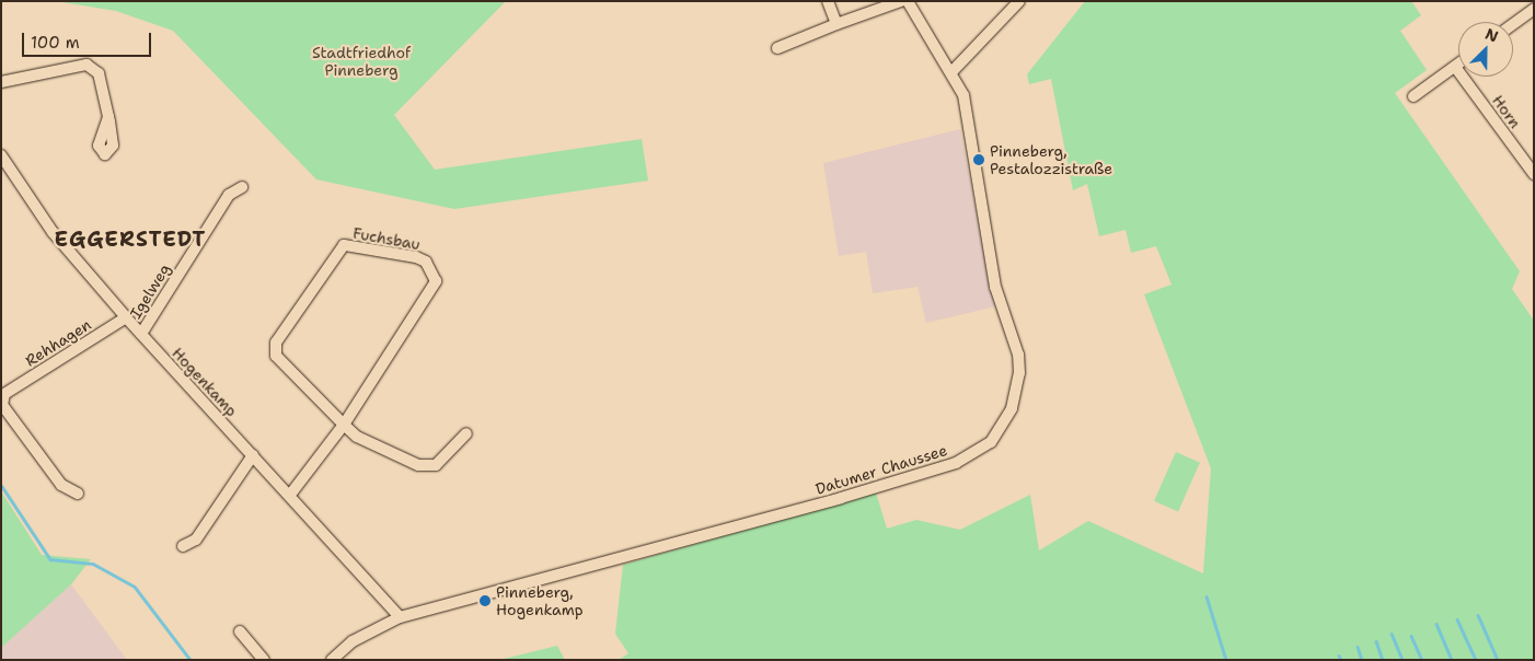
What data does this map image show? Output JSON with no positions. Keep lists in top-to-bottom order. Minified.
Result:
{"streets":{"street":["Horn","Fuchsbau","Igelweg","Rehhagen","Hogenkamp","Datumer Chaussee"]},"crossings":[["Fuchsbau","Hogenkamp"],["Igelweg","Hogenkamp"],["Rehhagen","Hogenkamp"],["Hogenkamp","Datumer Chaussee"]],"districts":["EGGERSTEDT"],"parks":["Stadtfriedhof Pinneberg"],"places":["Pinneberg, Pestalozzistraße","Pinneberg, Hogenkamp"],"scale_bar":"100 m","north":"top right"}
